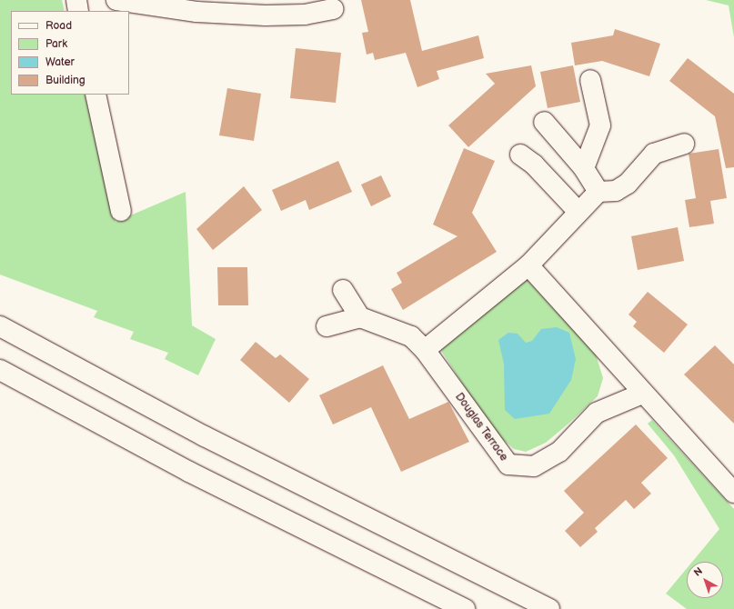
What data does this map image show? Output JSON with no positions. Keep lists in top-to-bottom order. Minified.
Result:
{"streets":{"main road":["Douglas Terrace"]},"legend":["Road","Park","Water","Building"],"north":"top left"}
